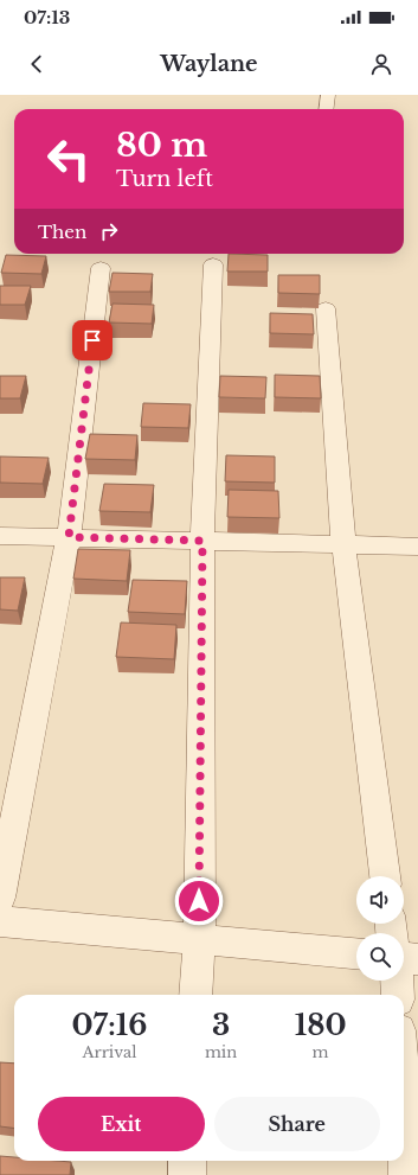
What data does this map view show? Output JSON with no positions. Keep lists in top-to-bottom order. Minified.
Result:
{"page":{"status":"07:13","header":"Waylane","turn":["80 m","Turn left"],"then":"Then","eta":["07:16","Arrival","3","min","180","m"],"buttons":["Exit","Share"]}}
